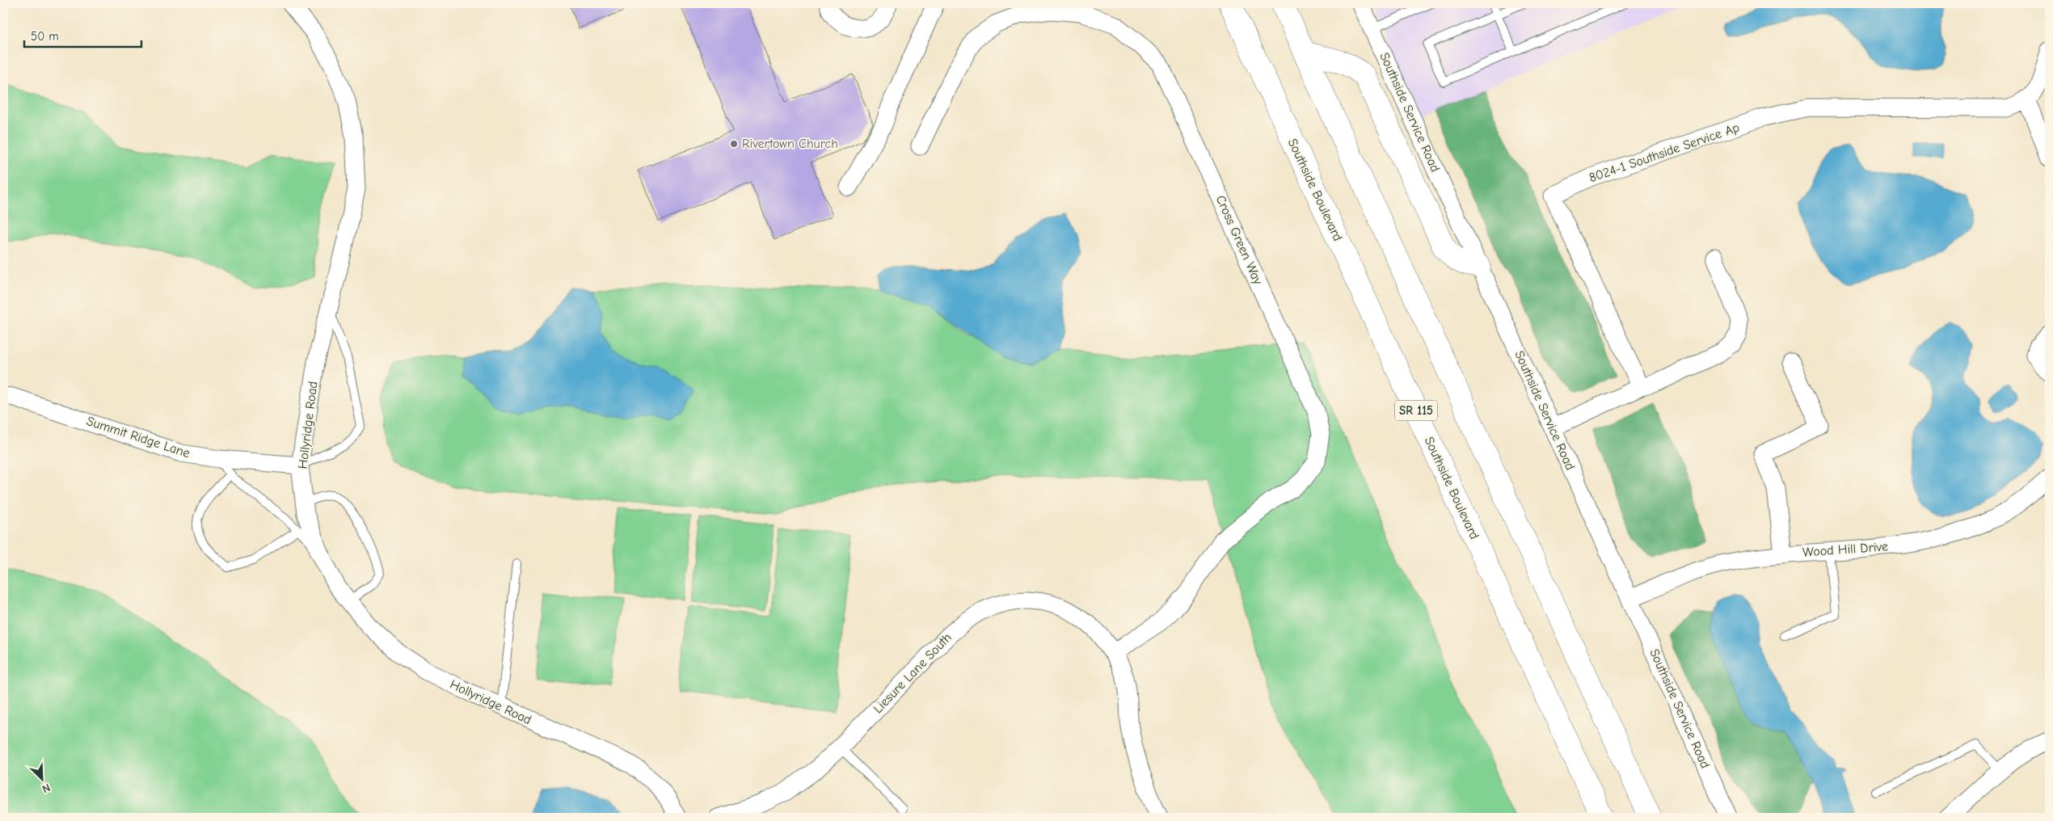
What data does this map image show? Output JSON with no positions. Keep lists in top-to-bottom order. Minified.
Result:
{"streets":{"highway":["Southside Boulevard","SR 115"],"street":["Southside Service Road","8024-1 Southside Service Ap","Cross Green Way","Hollyridge Road","Summit Ridge Lane","Wood Hill Drive","Liesure Lane South"]},"crossings":[["Southside Service Road","Wood Hill Drive"],["Cross Green Way","Liesure Lane South"],["Hollyridge Road","Summit Ridge Lane"]],"places":["Rivertown Church"],"scale_bar":"50 m","north":"bottom right"}
